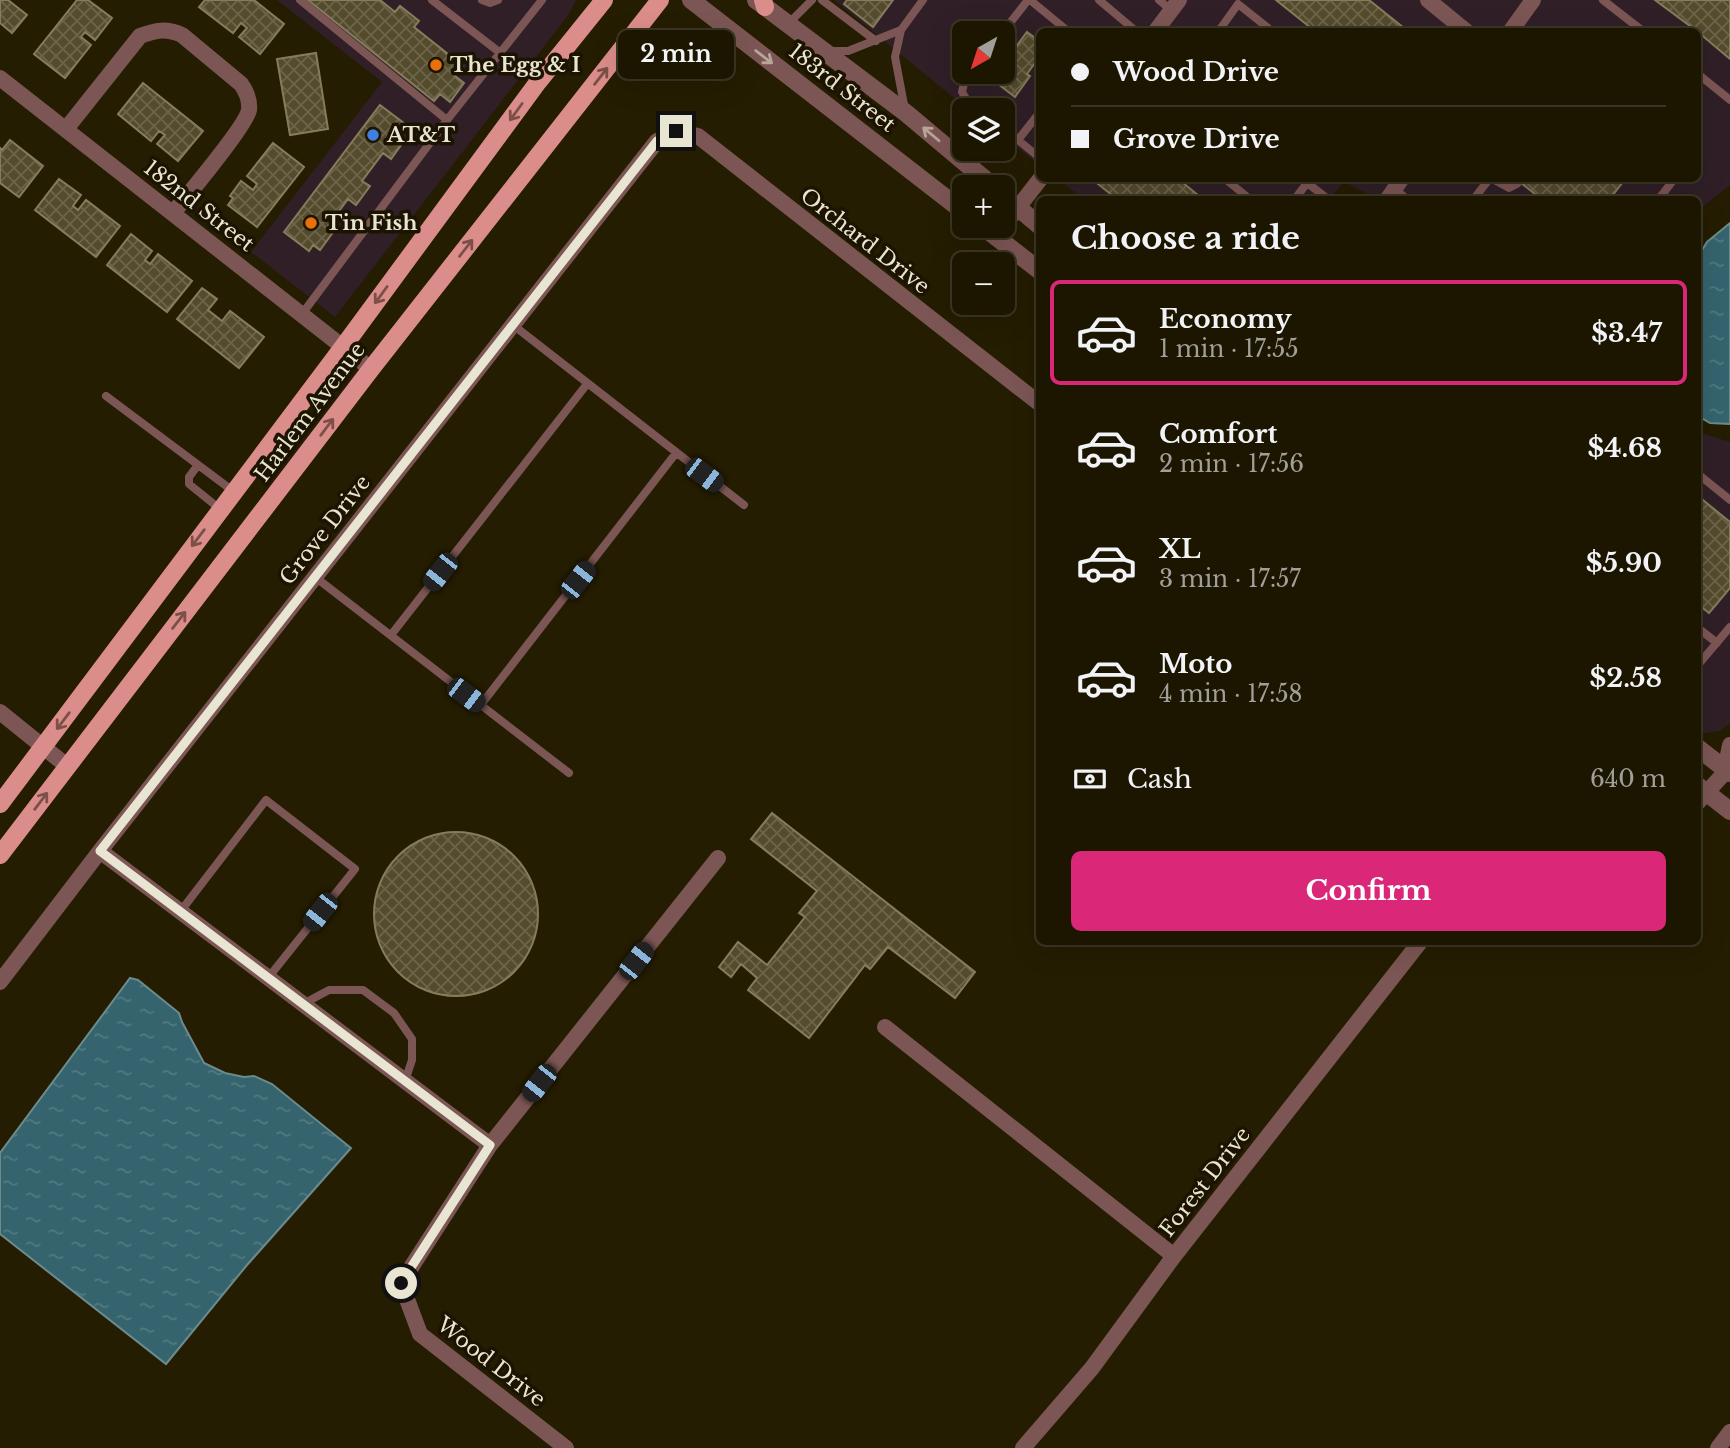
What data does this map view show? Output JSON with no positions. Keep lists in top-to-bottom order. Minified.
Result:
{"streets":{"main road":["Harlem Avenue"],"street":["183rd Street","182nd Street","Orchard Drive","Grove Drive","Forest Drive","Wood Drive"]},"crossings":[["182nd Street","Harlem Avenue"],["Orchard Drive","Grove Drive"]],"places":["The Egg & I","AT&T","Tin Fish"],"north":"bottom left","page":{"map_buttons":["+","−"],"banner":["Wood Drive","Grove Drive"],"bubble":"2 min","heading":"Choose a ride","list":[{"name":"Economy","note":"1 min · 17:55","value":"$3.47"},{"name":"Comfort","note":"2 min · 17:56","value":"$4.68"},{"name":"XL","note":"3 min · 17:57","value":"$5.90"},{"name":"Moto","note":"4 min · 17:58","value":"$2.58"}],"pay":["Cash","640 m"],"buttons":"Confirm"}}
